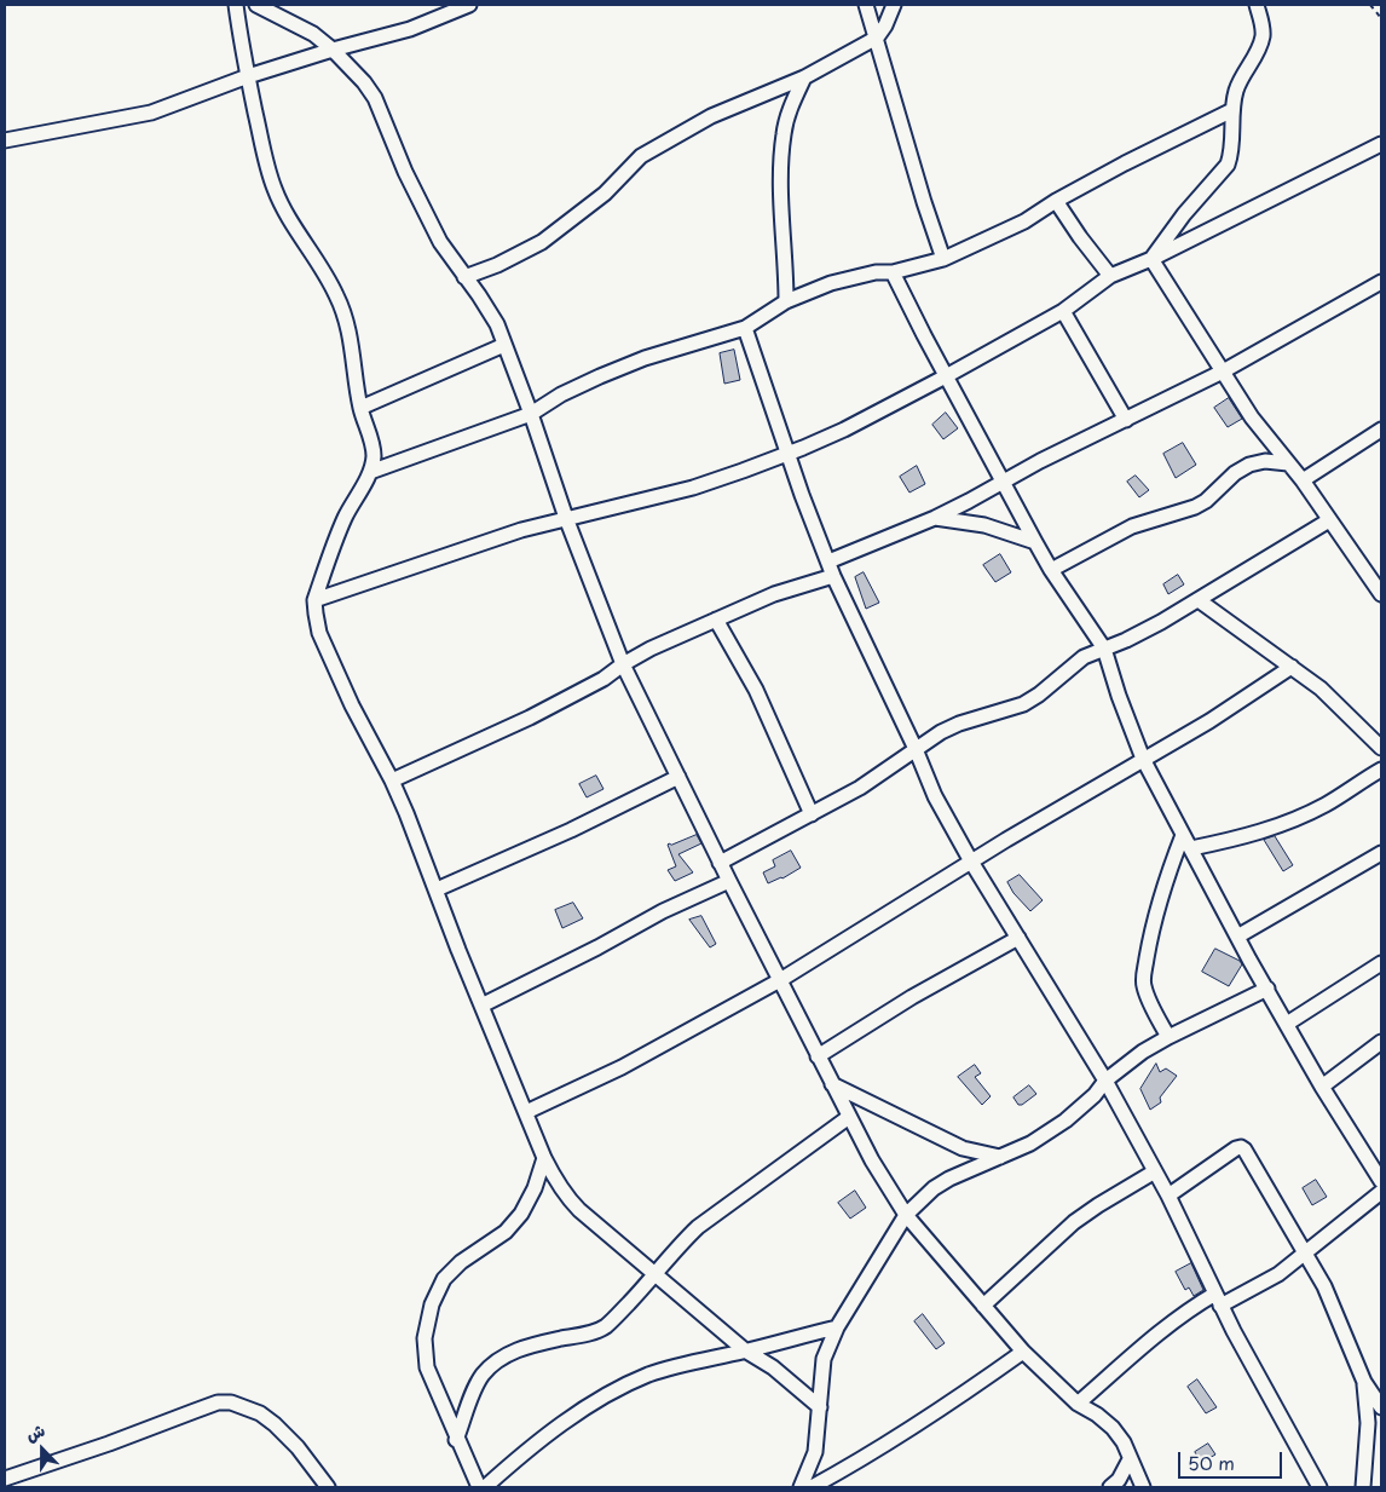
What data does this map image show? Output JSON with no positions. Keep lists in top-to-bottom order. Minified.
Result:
{"scale_bar":"50 m","north":"top"}
